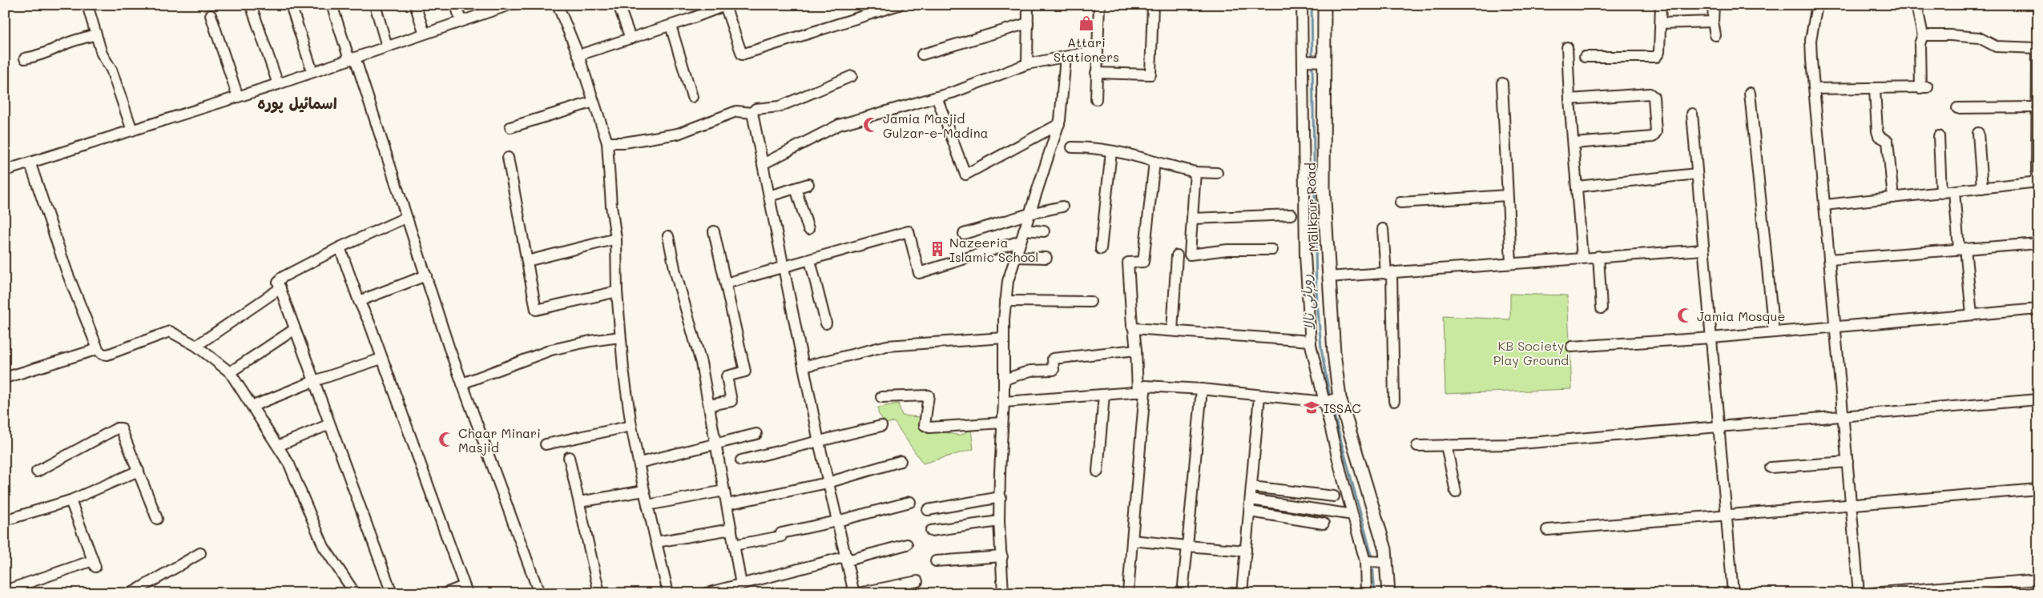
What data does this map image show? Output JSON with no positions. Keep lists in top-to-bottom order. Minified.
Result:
{"streets":{"street":["Malikpur Road"]},"districts":["اسمائیل پورہ"],"water":["روہائی نالا"],"parks":["KB Society Play Ground"],"places":{"shop":["Attari Stationers"],"mosque":["Jamia Masjid Gulzar-e-Madina","Jamia Mosque","Chaar Minari Masjid"],"building":["Nazeeria Islamic School"],"school or university":["ISSAC"]}}
